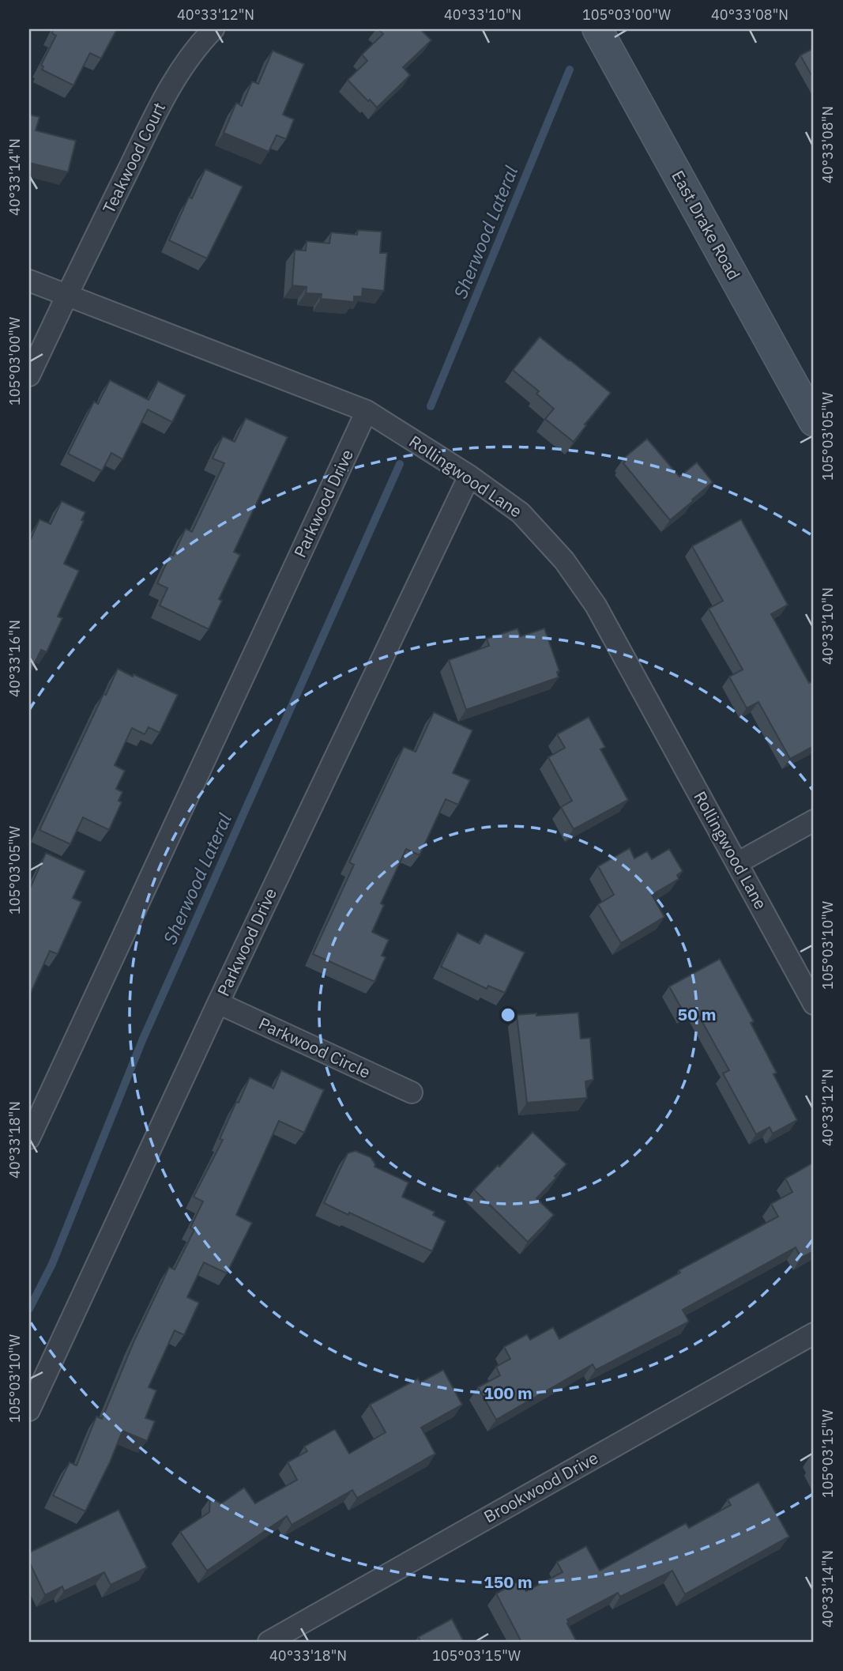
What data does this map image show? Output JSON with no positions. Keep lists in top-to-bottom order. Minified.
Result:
{"streets":{"main road":["East Drake Road"],"street":["Teakwood Court","Rollingwood Lane","Parkwood Drive","Parkwood Circle","Brookwood Drive"]},"crossings":[["Teakwood Court","Rollingwood Lane"],["Rollingwood Lane","Parkwood Drive"],["Parkwood Drive","Parkwood Circle"]],"water":["Sherwood Lateral"],"coordinates":["40°33'12\"N","40°33'10\"N","105°03'00\"W","40°33'08\"N","40°33'14\"N","105°03'05\"W","40°33'16\"N","105°03'10\"W","40°33'18\"N","105°03'15\"W"],"rings":["50 m","100 m","150 m"]}
